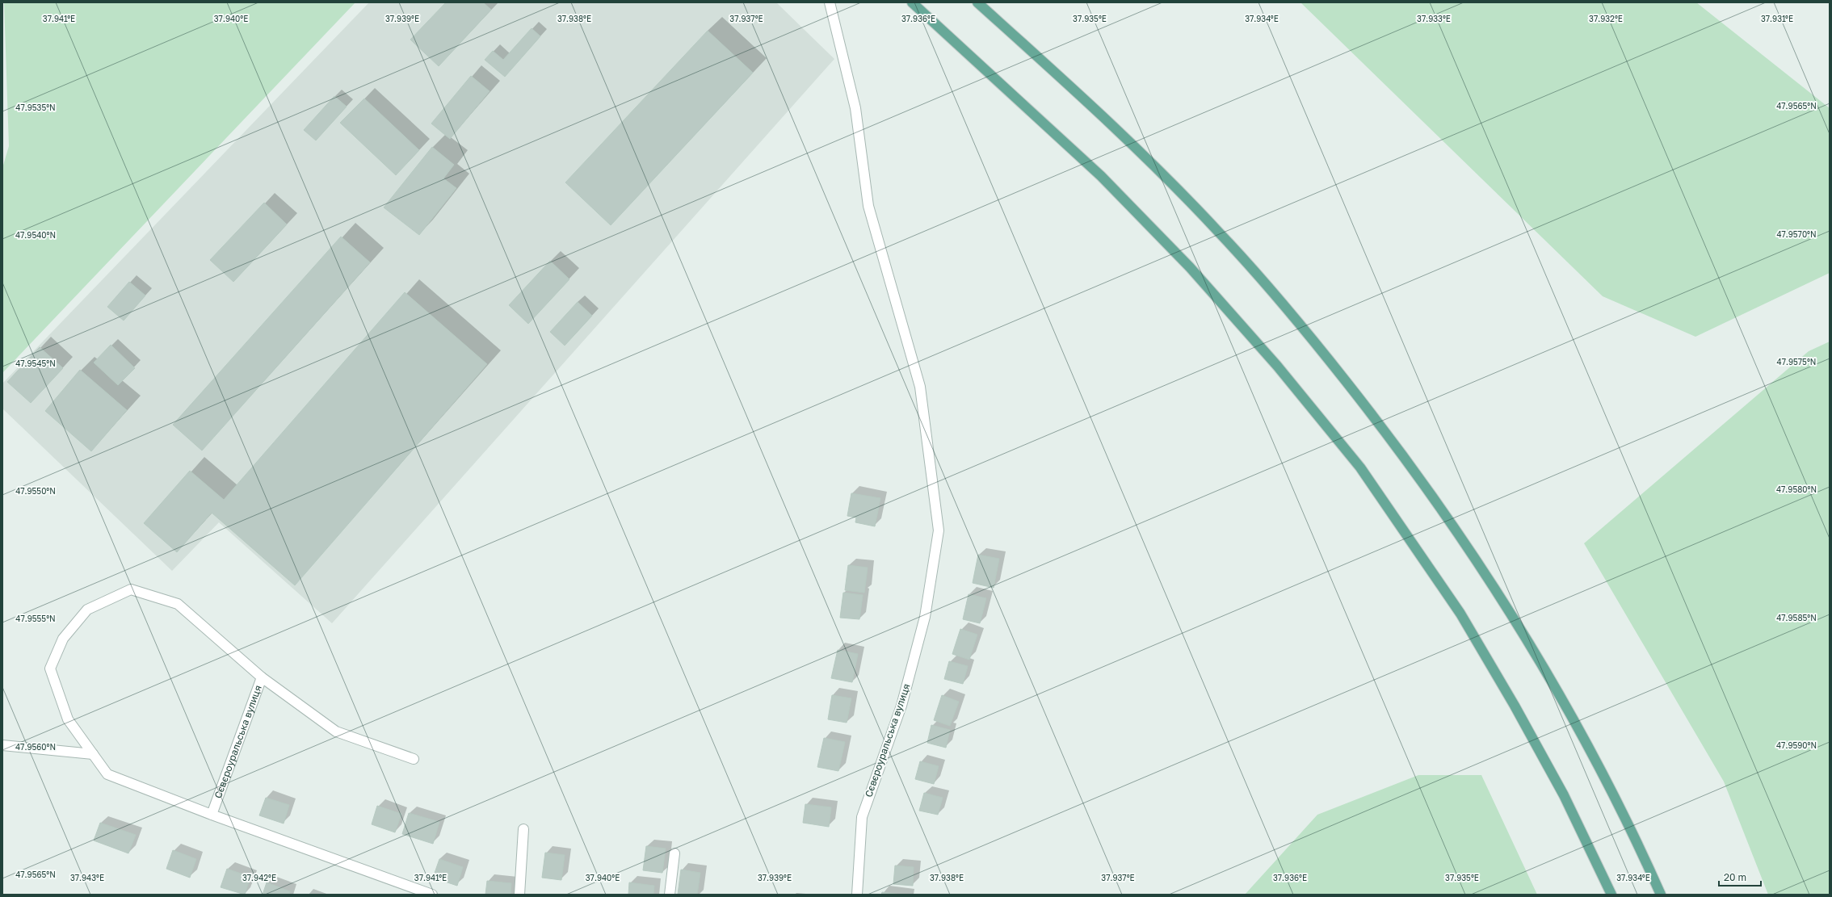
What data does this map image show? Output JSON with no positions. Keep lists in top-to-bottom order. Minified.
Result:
{"streets":{"street":["Сєвєроуральська вулиця"]},"scale_bar":"20 m","coordinates":["37.941°E","37.940°E","37.939°E","37.938°E","37.937°E","37.936°E","37.935°E","37.934°E","37.933°E","37.932°E","37.931°E","47.9565°N","47.9535°N","47.9570°N","47.9540°N","47.9575°N","47.9545°N","47.9580°N","47.9550°N","47.9585°N","47.9555°N","47.9590°N","47.9560°N","37.943°E","37.942°E"]}
